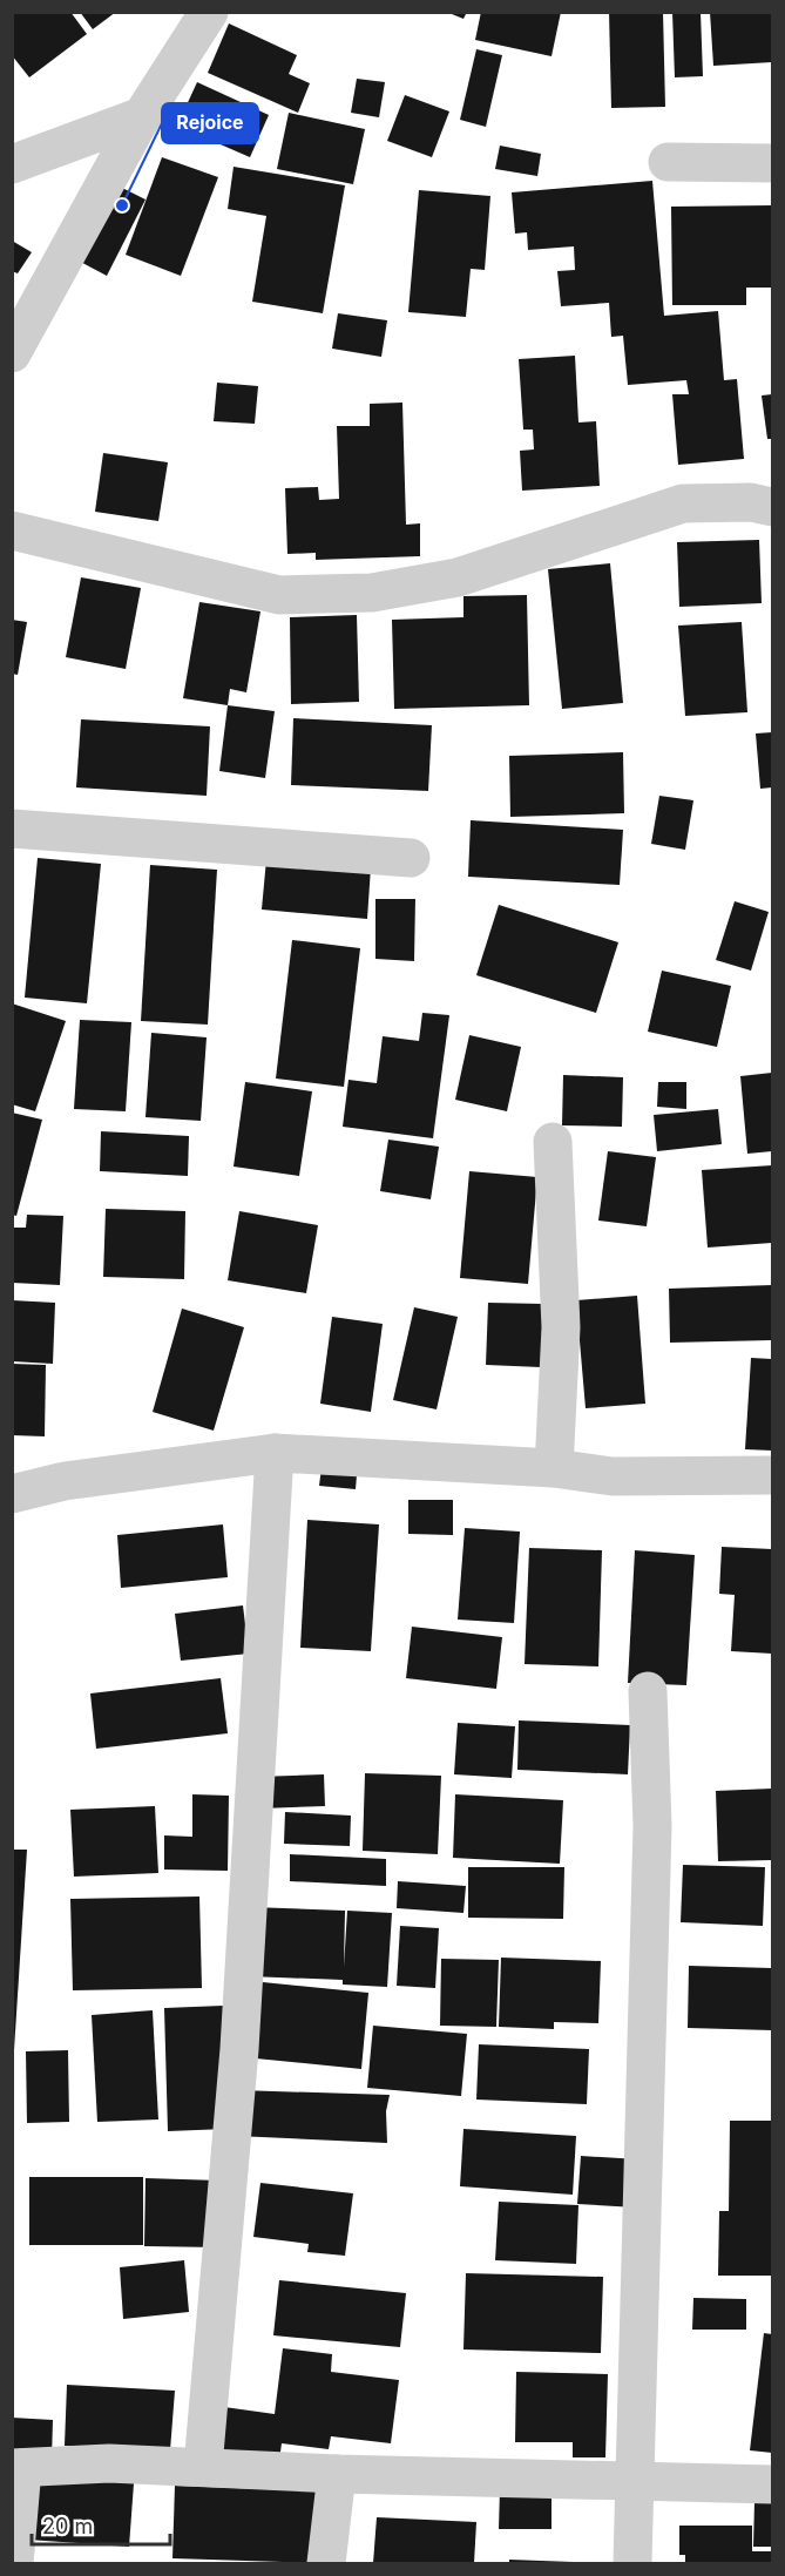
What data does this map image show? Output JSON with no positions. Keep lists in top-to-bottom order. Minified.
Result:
{"places":["Rejoice"],"scale_bar":"20 m"}
